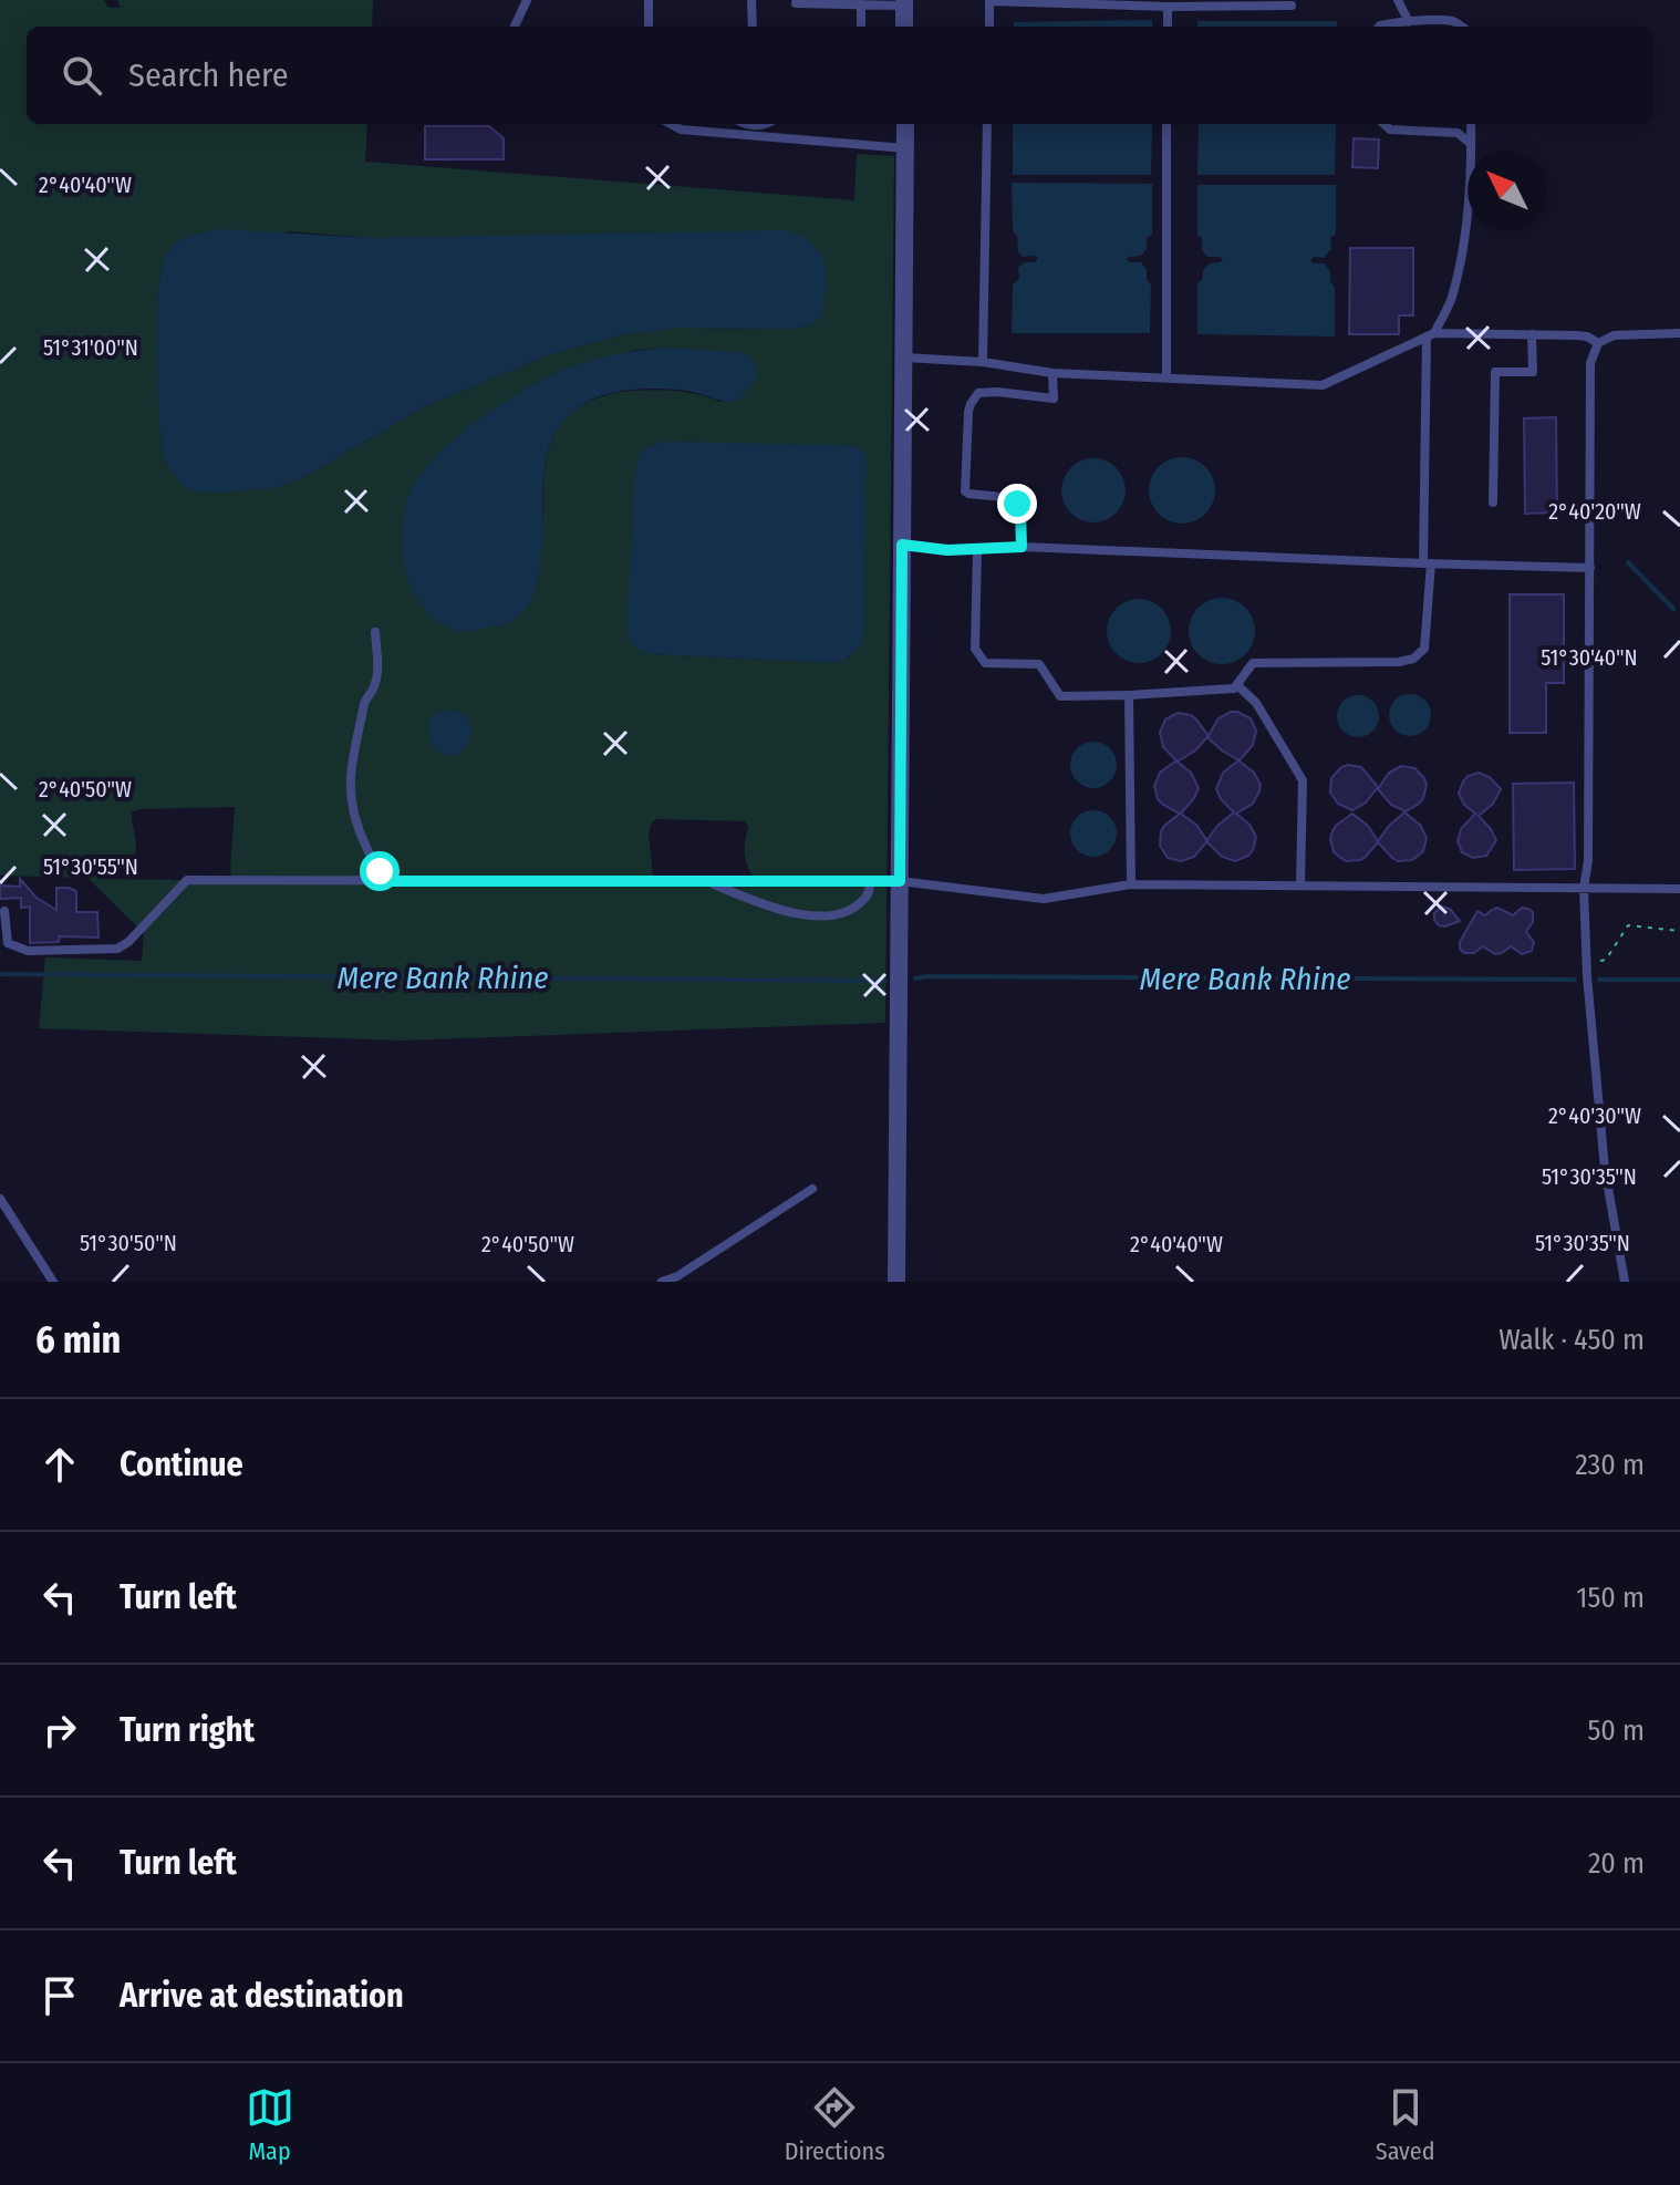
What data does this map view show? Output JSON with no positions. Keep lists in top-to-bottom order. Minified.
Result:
{"water":["Mere Bank Rhine"],"north":"top left","page":{"search":"Search here","heading":["6 min","Walk · 450 m"],"list":[["Continue","230 m"],["Turn left","150 m"],["Turn right","50 m"],["Turn left","20 m"],"Arrive at destination"],"nav":["Map","Directions","Saved"]},"coordinates":["2°40'40\"W","51°31'00\"N","2°40'20\"W","51°30'40\"N","2°40'50\"W","51°30'55\"N","2°40'30\"W","51°30'35\"N","51°30'50\"N"]}
